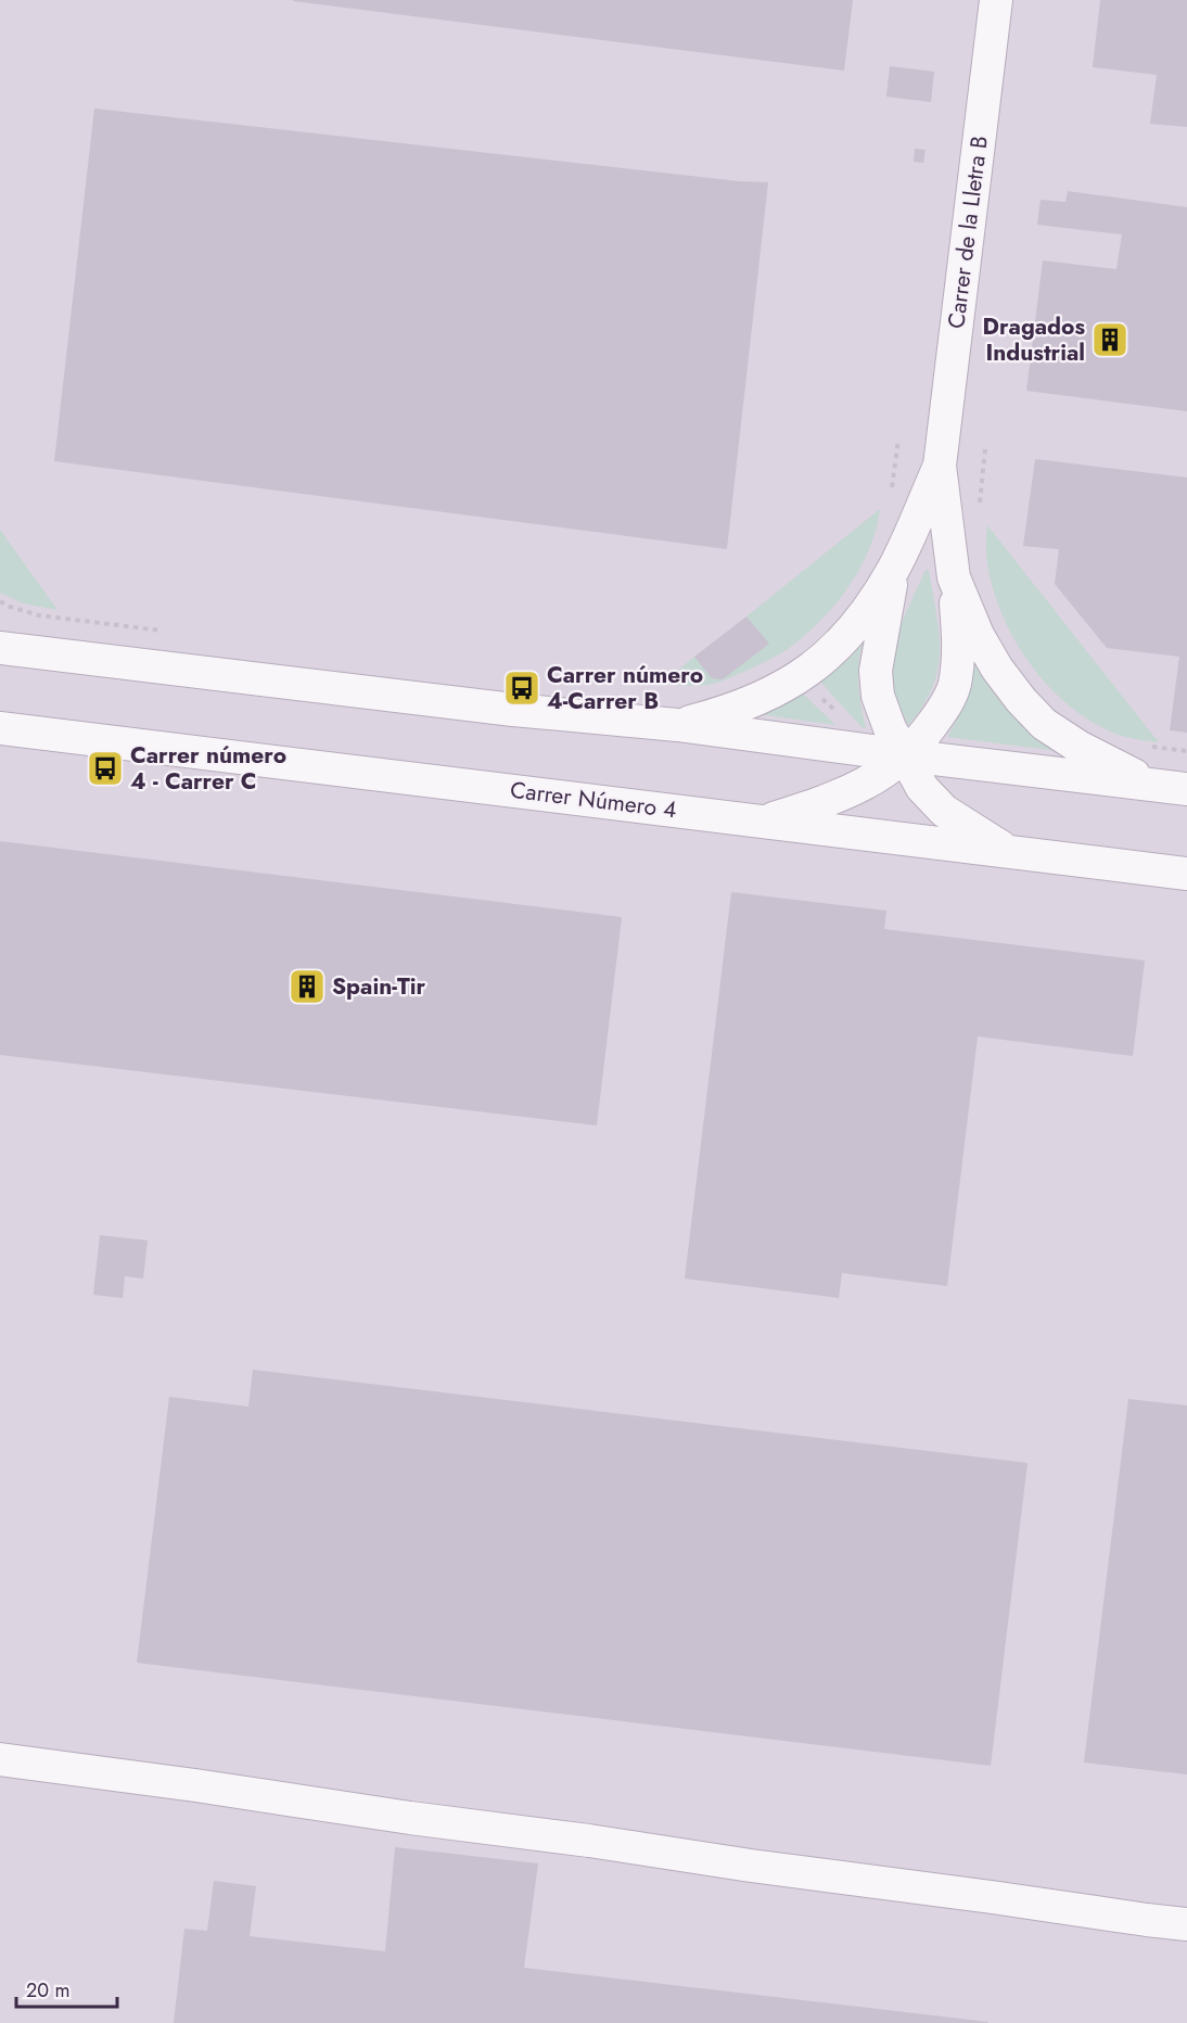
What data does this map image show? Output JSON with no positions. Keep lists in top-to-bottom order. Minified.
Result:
{"streets":{"street":["Carrer de la Lletra B","Carrer Número 4"]},"places":{"building":["Dragados Industrial","Spain-Tir"],"bus stop":["Carrer número 4-Carrer B","Carrer número 4 - Carrer C"]},"scale_bar":"20 m"}
